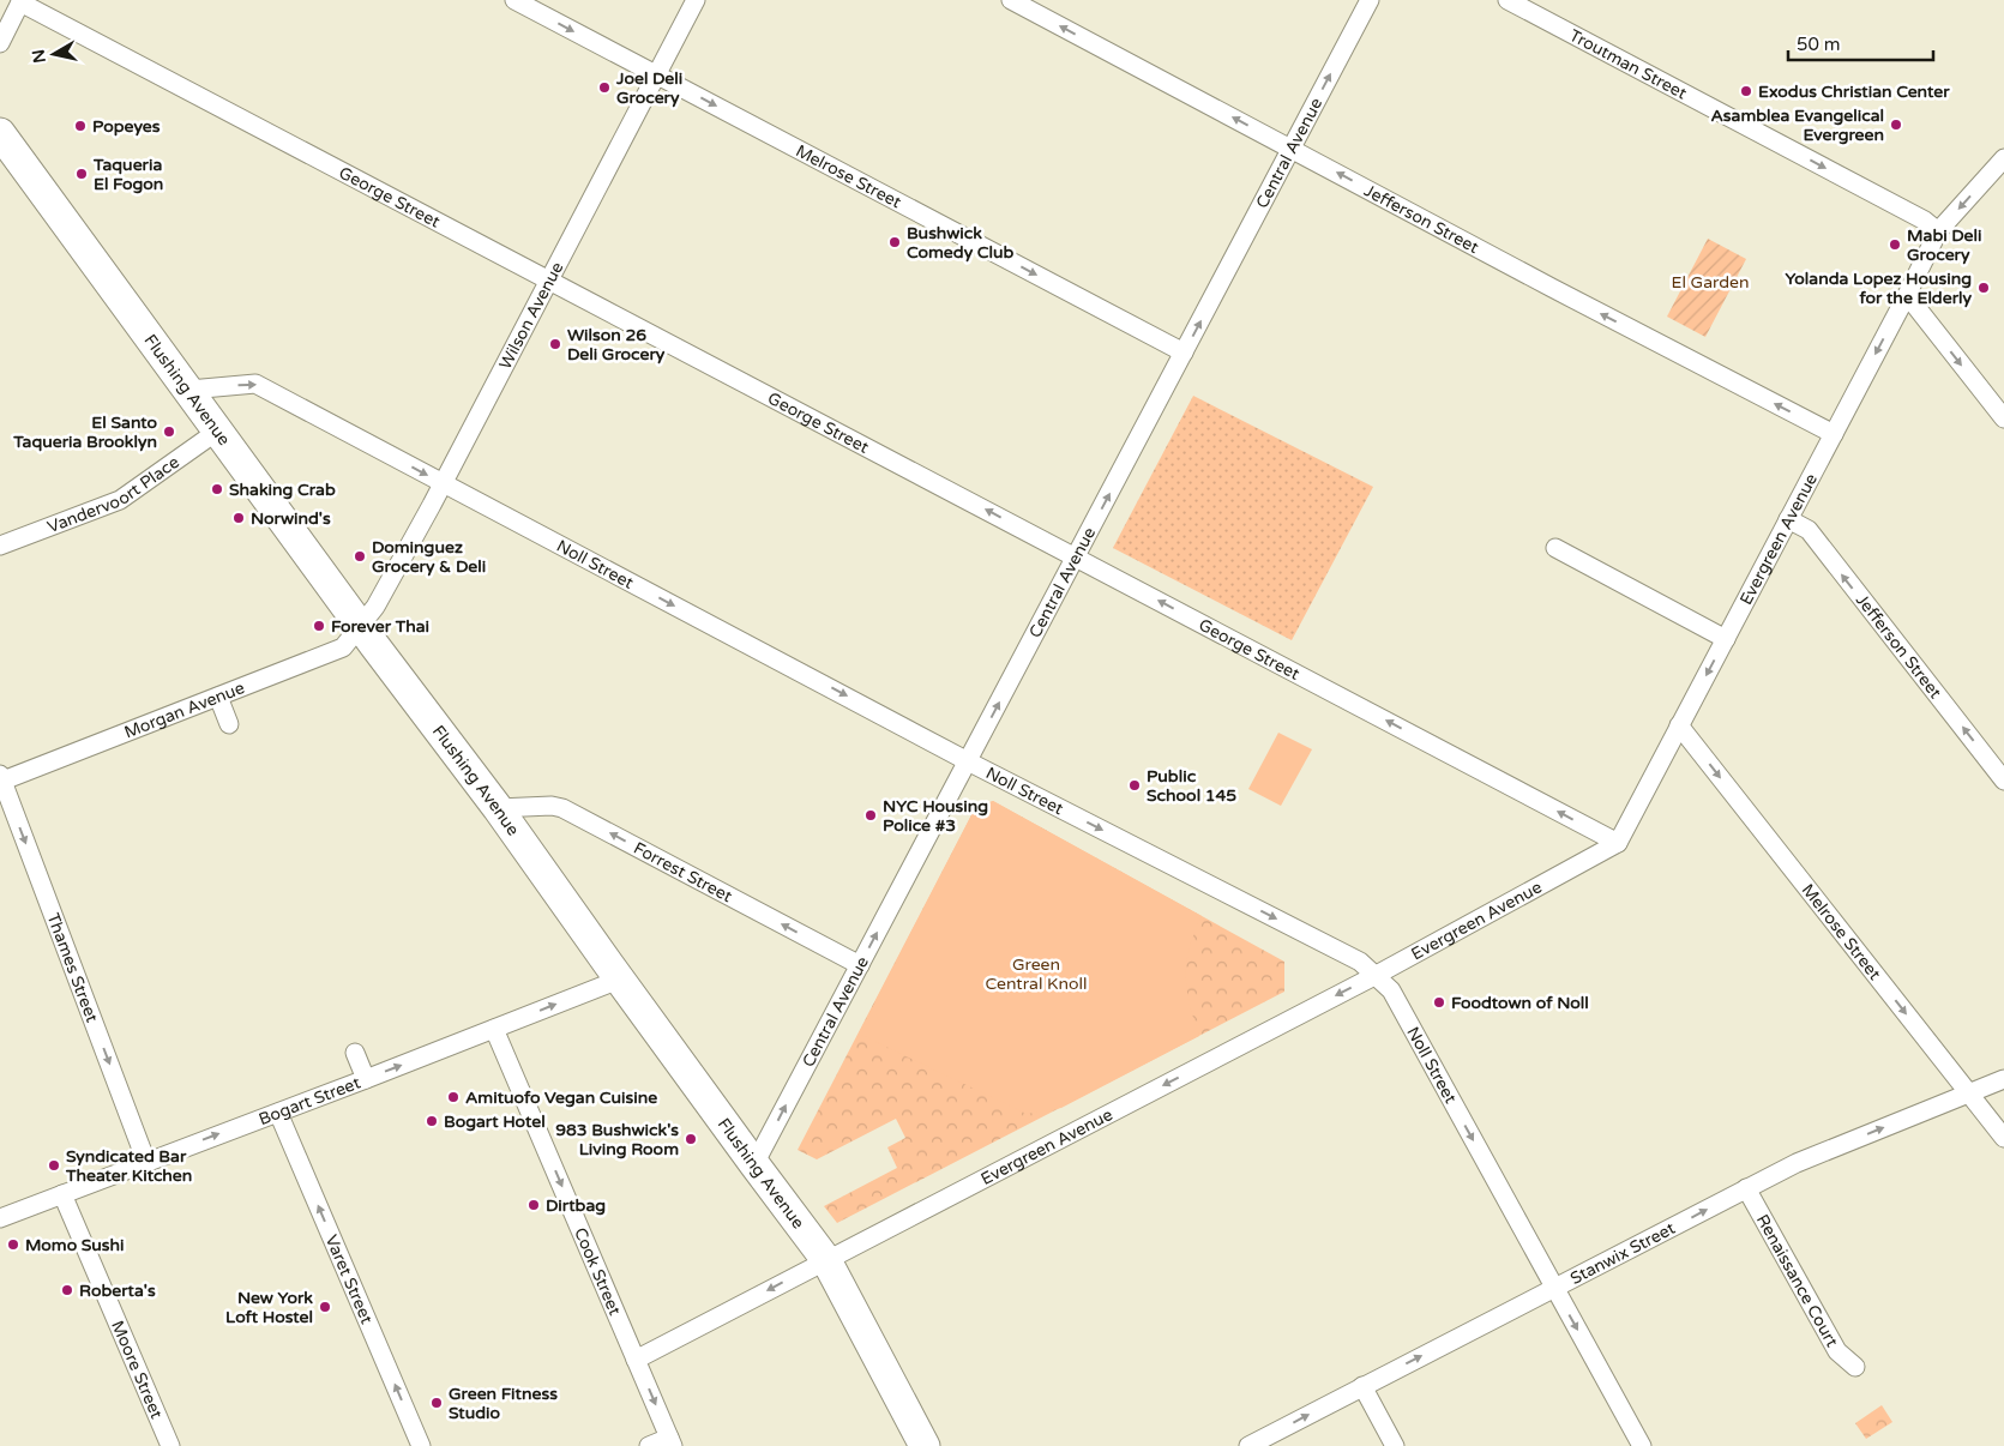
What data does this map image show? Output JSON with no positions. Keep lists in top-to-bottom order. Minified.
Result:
{"streets":{"main road":["Flushing Avenue"],"street":["Troutman Street","Central Avenue","Melrose Street","George Street","Jefferson Street","Wilson Avenue","Vandervoort Place","Evergreen Avenue","Noll Street","Morgan Avenue","Forrest Street","Thames Street","Bogart Street","Stanwix Street","Cook Street","Varet Street","Renaissance Court","Moore Street"]},"crossings":[["Troutman Street","Evergreen Avenue"],["Central Avenue","Melrose Street"],["Central Avenue","George Street"],["Central Avenue","Jefferson Street"],["Central Avenue","Flushing Avenue"],["Central Avenue","Noll Street"],["Central Avenue","Forrest Street"],["Melrose Street","Wilson Avenue"],["Melrose Street","Evergreen Avenue"],["Melrose Street","Stanwix Street"],["George Street","Wilson Avenue"],["George Street","Evergreen Avenue"],["Jefferson Street","Evergreen Avenue"],["Wilson Avenue","Flushing Avenue"],["Wilson Avenue","Noll Street"],["Wilson Avenue","Morgan Avenue"],["Flushing Avenue","Vandervoort Place"],["Flushing Avenue","Evergreen Avenue"],["Flushing Avenue","Noll Street"],["Flushing Avenue","Morgan Avenue"],["Flushing Avenue","Forrest Street"],["Flushing Avenue","Bogart Street"],["Evergreen Avenue","Noll Street"],["Evergreen Avenue","Cook Street"],["Noll Street","Stanwix Street"],["Morgan Avenue","Thames Street"],["Thames Street","Bogart Street"],["Bogart Street","Cook Street"],["Bogart Street","Varet Street"],["Bogart Street","Moore Street"],["Stanwix Street","Renaissance Court"]],"one_way":["Troutman Street","Central Avenue","Melrose Street","George Street","Jefferson Street","Evergreen Avenue","Noll Street","Forrest Street","Thames Street","Bogart Street","Stanwix Street","Cook Street","Varet Street"],"parks":["El Garden","Green Central Knoll"],"places":["Joel Deli Grocery","Exodus Christian Center","Asamblea Evangelical Evergreen","Popeyes","Taqueria El Fogon","Bushwick Comedy Club","Mabi Deli Grocery","Yolanda Lopez Housing for the Elderly","Wilson 26 Deli Grocery","El Santo Taqueria Brooklyn","Shaking Crab","Norwind's","Dominguez Grocery & Deli","Forever Thai","Public School 145","NYC Housing Police #3","Foodtown of Noll","Amituofo Vegan Cuisine","Bogart Hotel","983 Bushwick's Living Room","Syndicated Bar Theater Kitchen","Dirtbag","Momo Sushi","Roberta's","New York Loft Hostel","Green Fitness Studio"],"scale_bar":"50 m","north":"left"}
